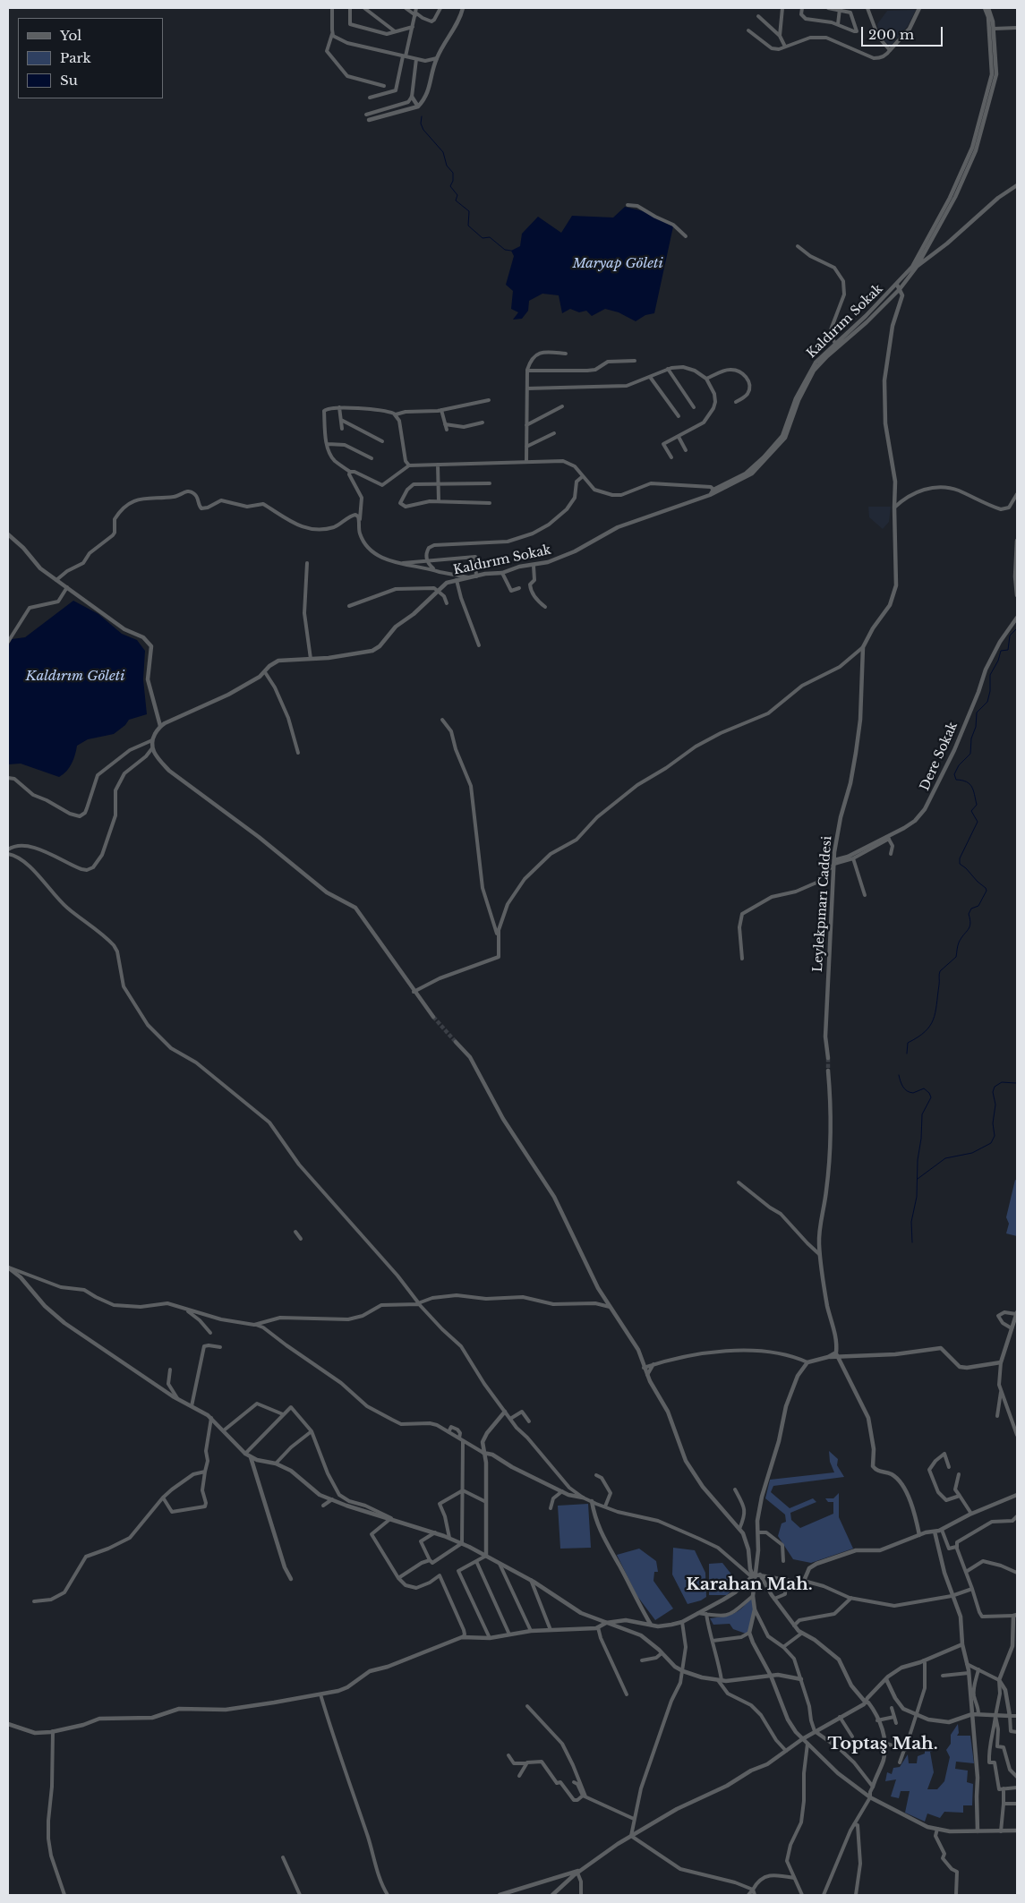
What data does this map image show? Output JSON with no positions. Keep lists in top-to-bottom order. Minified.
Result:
{"streets":{"street":["Kaldırım Sokak","Dere Sokak","Leylekpınarı Caddesi"]},"crossings":[["Kaldırım Sokak","Leylekpınarı Caddesi"],["Dere Sokak","Leylekpınarı Caddesi"]],"districts":["Karahan Mah.","Toptaş Mah."],"water":["Maryap Göleti","Kaldırım Göleti"],"legend":["Yol","Park","Su"],"scale_bar":"200 m"}
